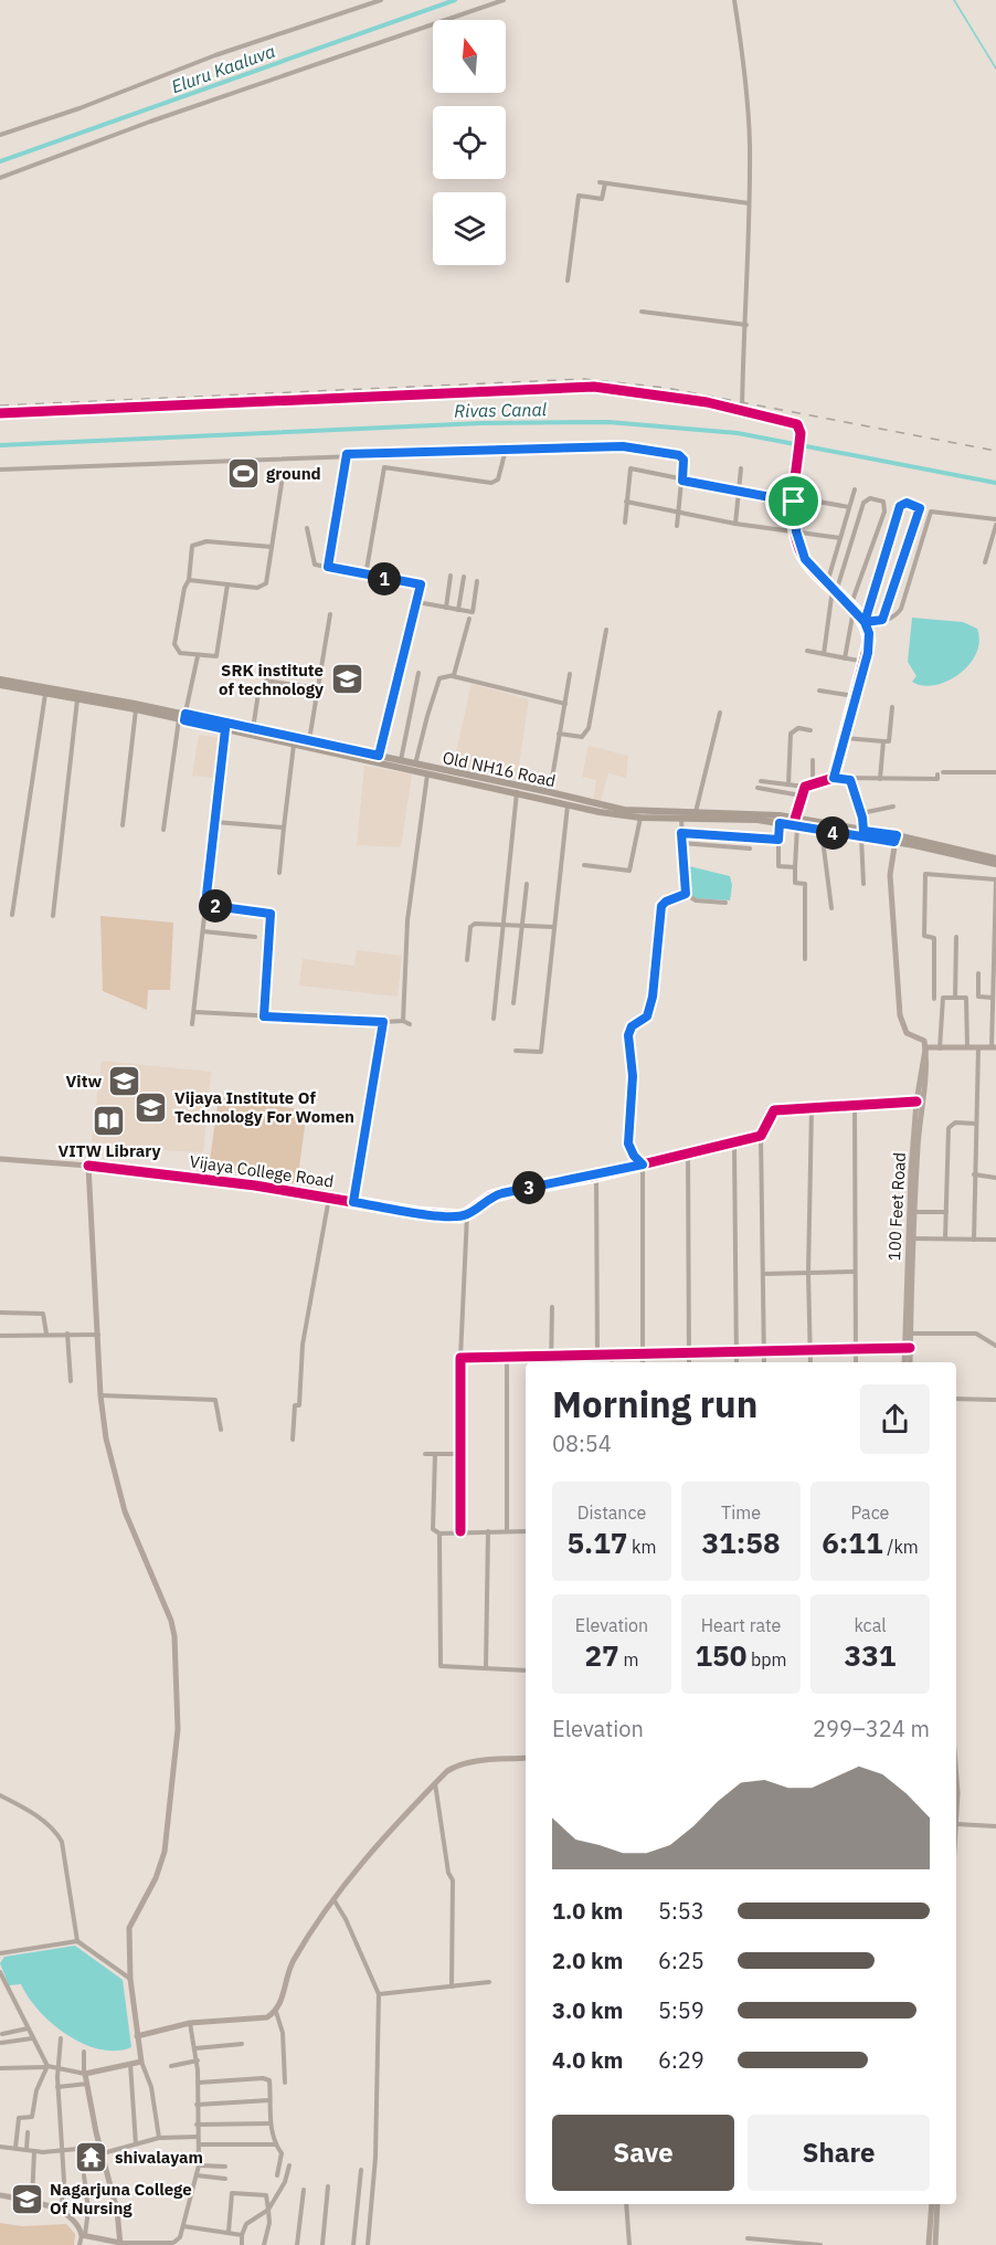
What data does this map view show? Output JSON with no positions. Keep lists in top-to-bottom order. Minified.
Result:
{"streets":{"main road":["Old NH16 Road"],"street":["Vijaya College Road","100 Feet Road"]},"water":["Eluru Kaaluva","Rivas Canal"],"places":{"sports":["ground"],"school or university":["SRK institute of technology","Vitw","Vijaya Institute Of Technology For Women","Nagarjuna College Of Nursing"],"library":["VITW Library"],"temple":["shivalayam"]},"north":"top","page":{"pins":["1","4","2","3"],"heading":["Morning run","08:54"],"stats":[["Distance","5.17 km"],["Time","31:58"],["Pace","6:11 /km"],["Elevation","27 m"],["Heart rate","150 bpm"],["kcal","331"]],"chart":["Elevation","299–324 m"],"list":[{"name":"1.0 km","note":"5:53"},{"name":"2.0 km","note":"6:25"},{"name":"3.0 km","note":"5:59"},{"name":"4.0 km","note":"6:29"}],"buttons":["Save","Share"]}}
